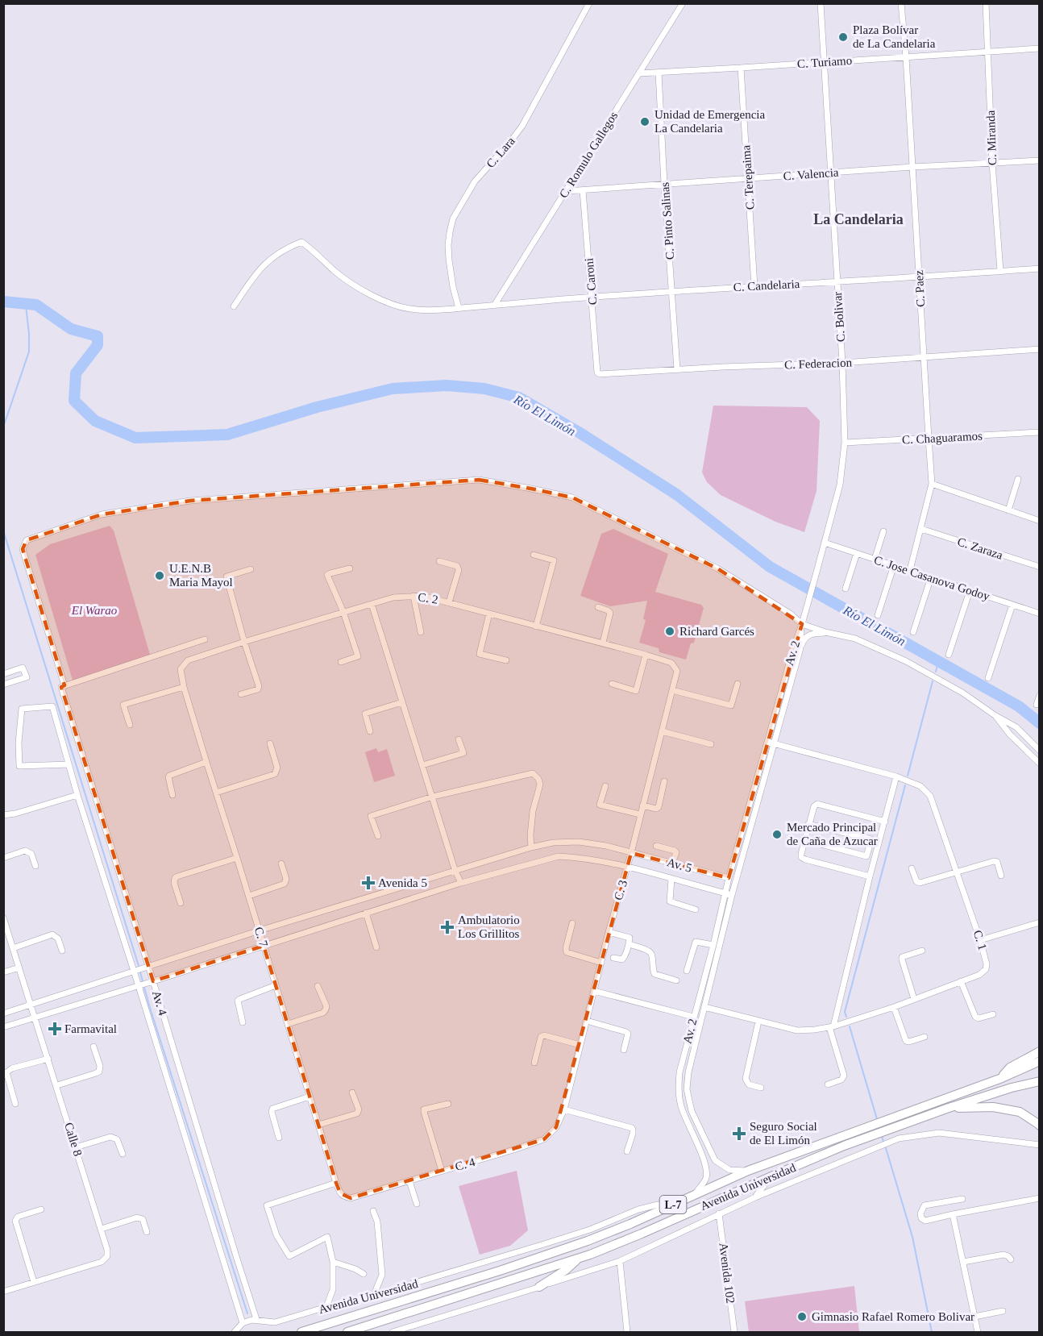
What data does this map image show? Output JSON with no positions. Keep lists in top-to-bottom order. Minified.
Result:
{"streets":{"main road":["Avenida Universidad","L-7"],"street":["C. Turiamo","C. Miranda","C. Lara","C. Romulo Gallegos","C. Valencia","C. Terepaima","C. Pinto Salinas","C. Caroni","C. Candelaria","C. Paez","C. Bolivar","C. Federacion","C. Chaguaramos","C. Zaraza","C. Jose Casanova Godoy","C. 2","Av. 2","Av. 5","C. 3","C. 7","C. 1","Av. 4","Calle 8","C. 4","Avenida 102"]},"crossings":[["C. Turiamo","C. Miranda"],["C. Turiamo","C. Romulo Gallegos"],["C. Turiamo","C. Terepaima"],["C. Turiamo","C. Pinto Salinas"],["C. Turiamo","C. Paez"],["C. Turiamo","C. Bolivar"],["C. Miranda","C. Valencia"],["C. Miranda","C. Candelaria"],["C. Romulo Gallegos","C. Valencia"],["C. Romulo Gallegos","C. Candelaria"],["C. Valencia","C. Terepaima"],["C. Valencia","C. Pinto Salinas"],["C. Valencia","C. Caroni"],["C. Valencia","C. Paez"],["C. Valencia","C. Bolivar"],["C. Terepaima","C. Candelaria"],["C. Pinto Salinas","C. Candelaria"],["C. Pinto Salinas","C. Federacion"],["C. Caroni","C. Candelaria"],["C. Caroni","C. Federacion"],["C. Candelaria","C. Paez"],["C. Candelaria","C. Bolivar"],["C. Paez","C. Federacion"],["C. Paez","C. Chaguaramos"],["C. Paez","C. Zaraza"],["C. Paez","C. Jose Casanova Godoy"],["C. Bolivar","C. Federacion"],["C. Bolivar","C. Chaguaramos"],["C. Bolivar","C. Jose Casanova Godoy"],["C. Bolivar","Av. 2"],["C. Bolivar","Av. 4"],["C. 2","C. 3"],["C. 2","C. 7"],["Av. 2","Av. 5"],["Av. 2","C. 1"],["Av. 2","Av. 4"],["Av. 2","Avenida Universidad"],["Av. 5","C. 3"],["C. 3","C. 4"],["C. 7","C. 4"],["Av. 4","Avenida Universidad"],["Avenida Universidad","Avenida 102"]],"districts":["La Candelaria"],"water":["Río El Limón"],"parks":["El Warao"],"places":{"other":["Plaza Bolívar de La Candelaria","Unidad de Emergencia La Candelaria","U.E.N.B Maria Mayol","Richard Garcés","Mercado Principal de Caña de Azucar","Gimnasio Rafael Romero Bolivar"],"health":["Avenida 5","Ambulatorio Los Grillitos","Farmavital","Seguro Social de El Limón"]}}
